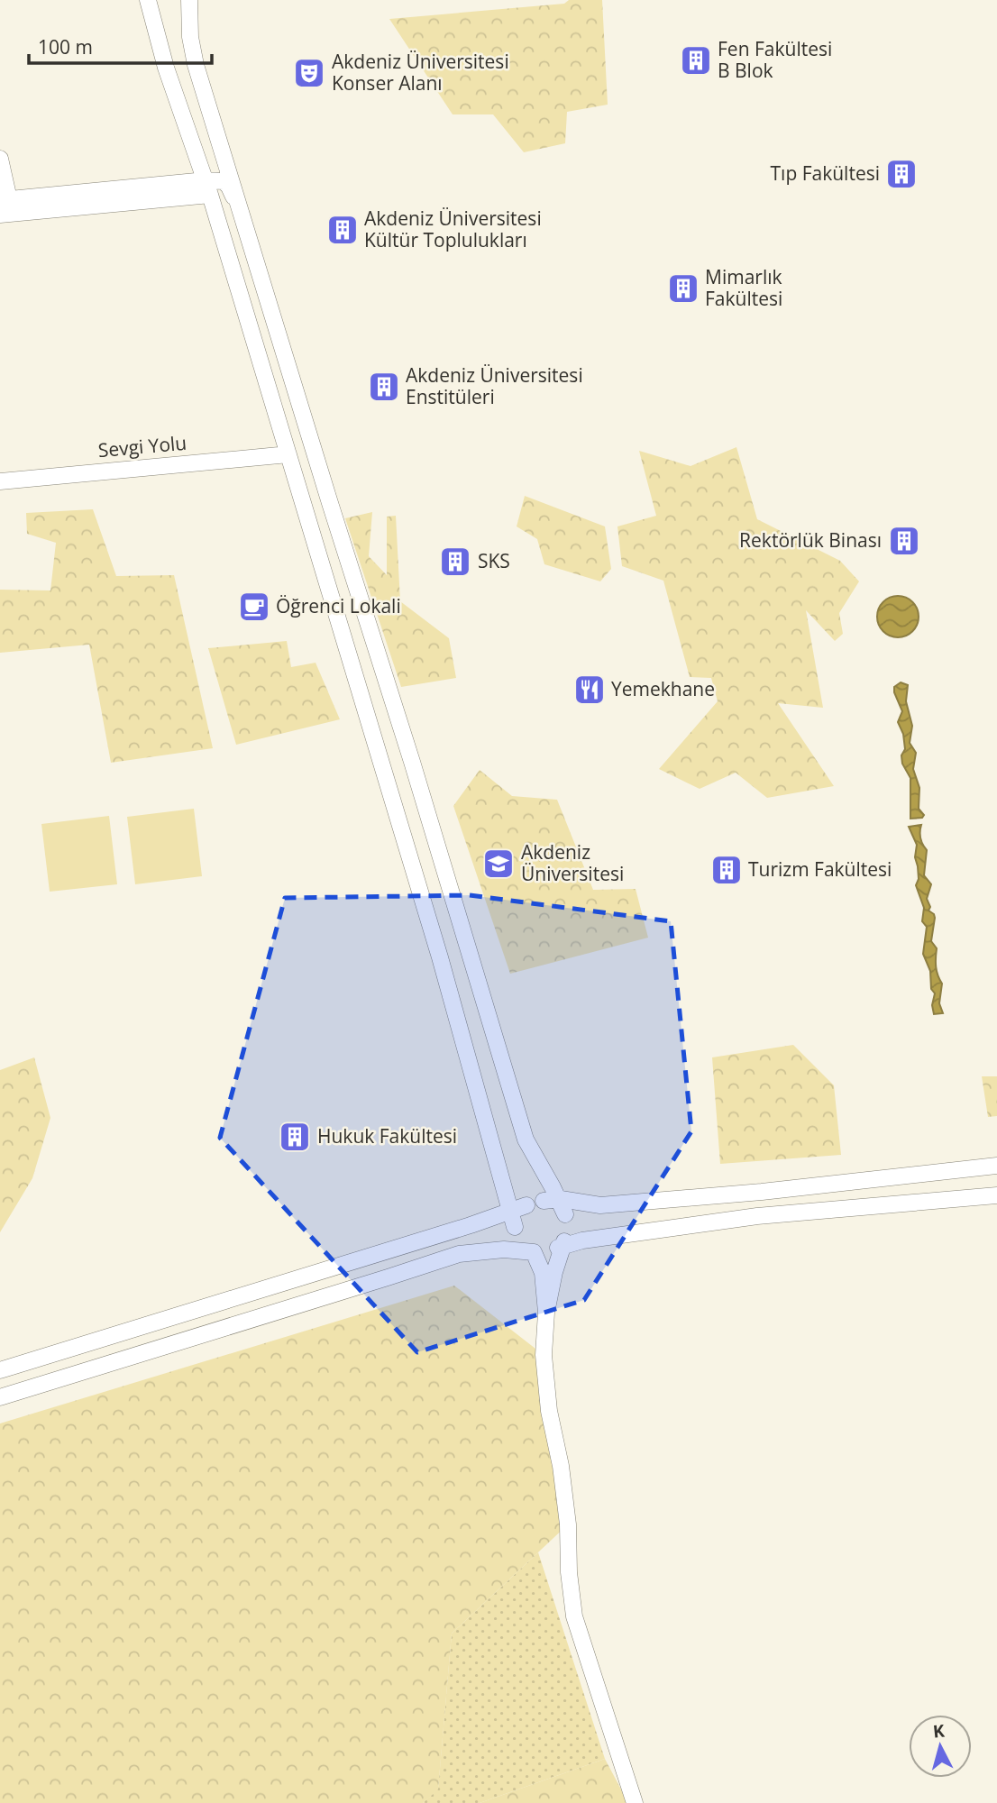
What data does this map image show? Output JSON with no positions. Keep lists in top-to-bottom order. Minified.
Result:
{"streets":{"street":["Sevgi Yolu"]},"places":{"building":["Fen Fakültesi B Blok","Tıp Fakültesi","Akdeniz Üniversitesi Kültür Toplulukları","Mimarlık Fakültesi","Akdeniz Üniversitesi Enstitüleri","Rektörlük Binası","SKS","Turizm Fakültesi","Hukuk Fakültesi"],"theatre":["Akdeniz Üniversitesi Konser Alanı"],"cafe":["Öğrenci Lokali"],"restaurant":["Yemekhane"],"school or university":["Akdeniz Üniversitesi"]},"scale_bar":"100 m","north":"top"}
